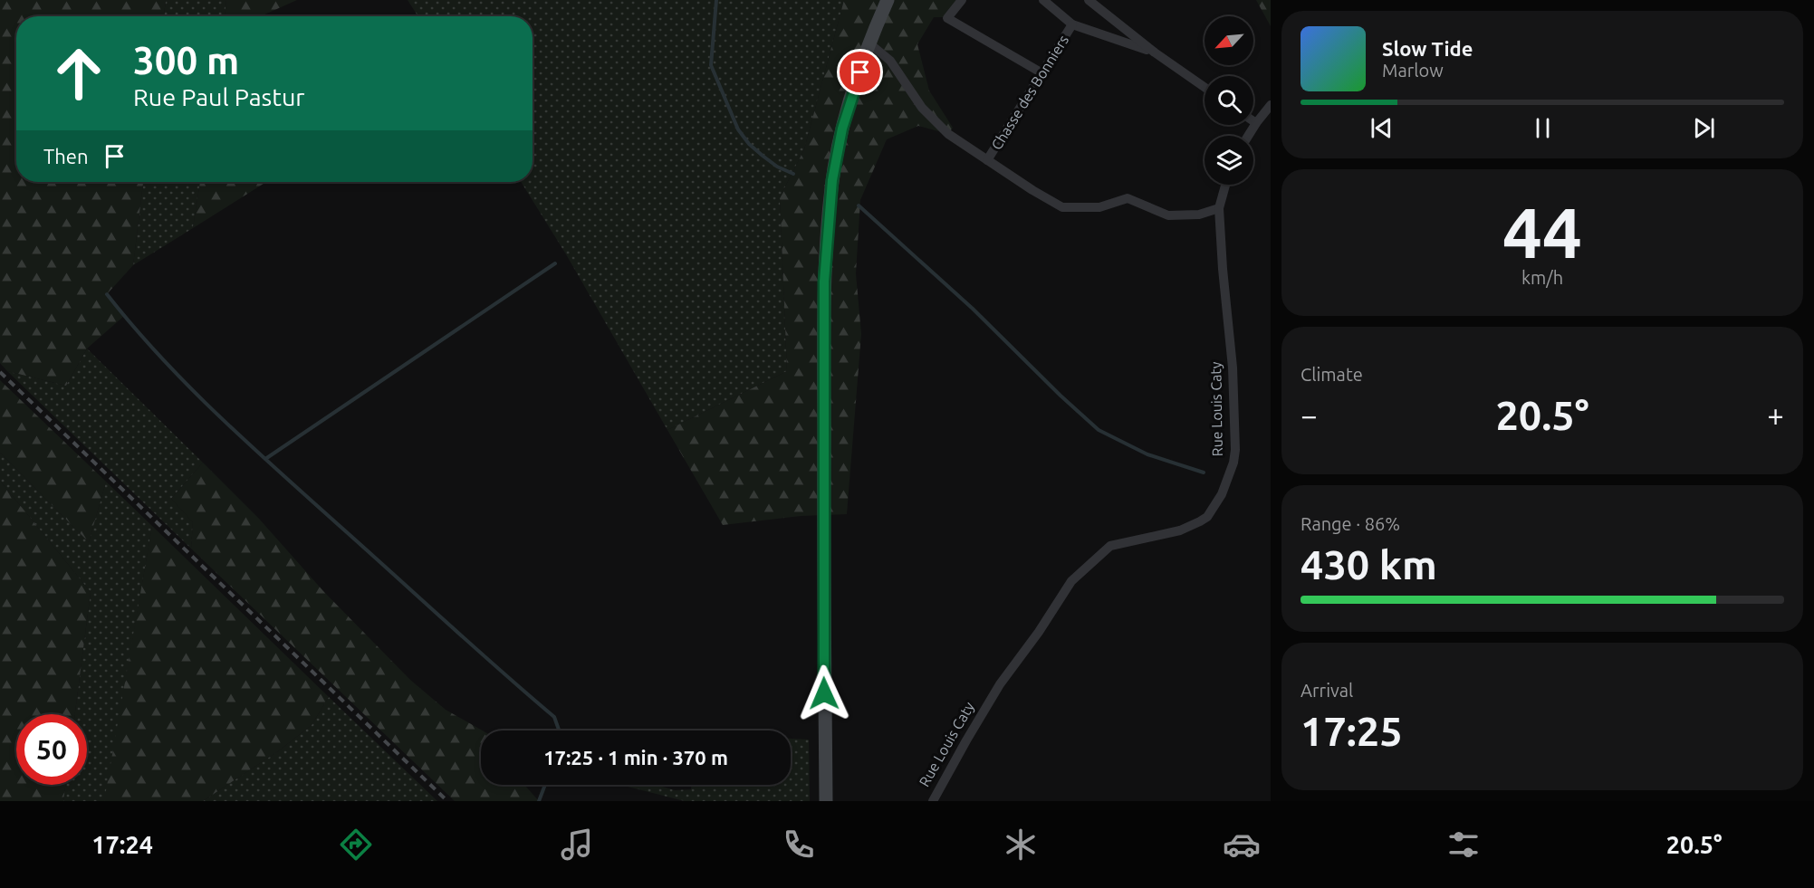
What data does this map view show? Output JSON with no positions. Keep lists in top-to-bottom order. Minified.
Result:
{"streets":{"street":["Chasse des Bonniers","Rue Louis Caty"]},"crossings":[["Chasse des Bonniers","Rue Louis Caty"]],"north":"bottom left","page":{"turn":["300 m","Rue Paul Pastur"],"song":["Slow Tide","Marlow"],"then":"Then","tile":[["44","km/h"],"Climate",["Range · 86%","430 km"],["Arrival","17:25"]],"heat":["−","20.5°","+"],"limit":"50","trip":"17:25 · 1 min · 370 m","tabs":["17:24","20.5°"]}}
